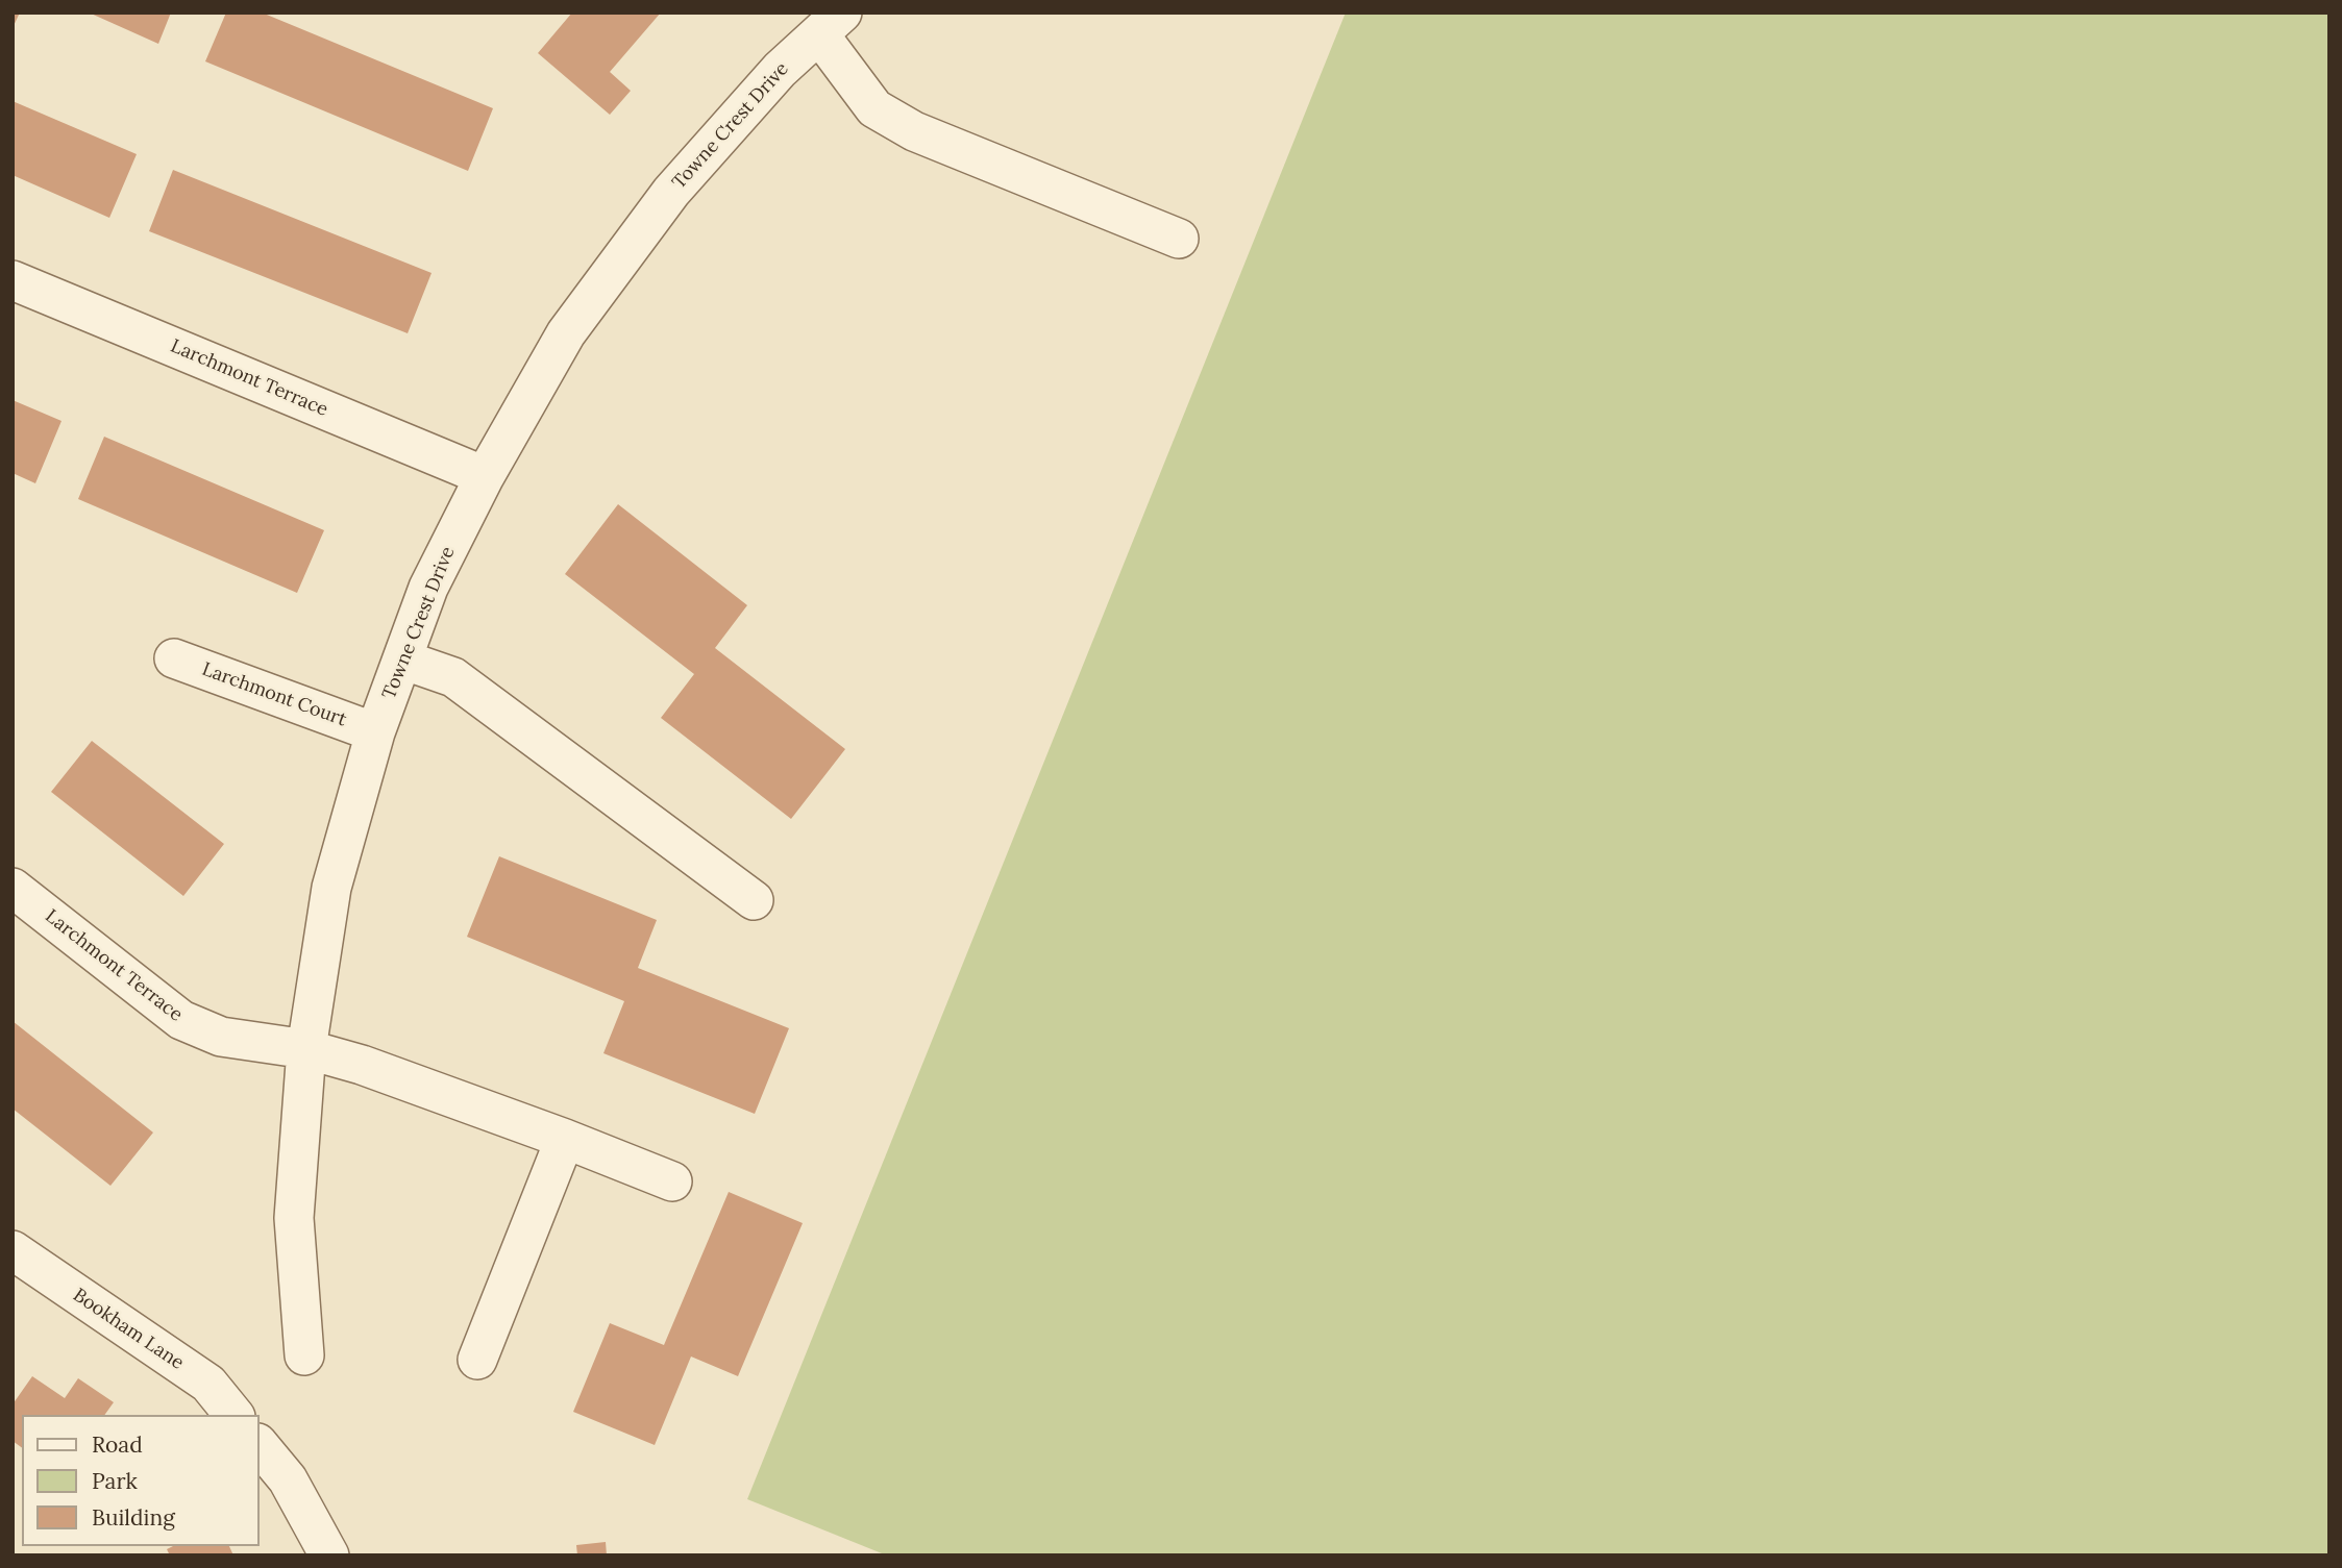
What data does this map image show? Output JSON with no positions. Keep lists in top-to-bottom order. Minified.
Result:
{"streets":{"street":["Towne Crest Drive","Larchmont Terrace","Larchmont Court","Bookham Lane"]},"crossings":[["Towne Crest Drive","Larchmont Terrace"],["Towne Crest Drive","Larchmont Court"]],"legend":["Road","Park","Building"]}
